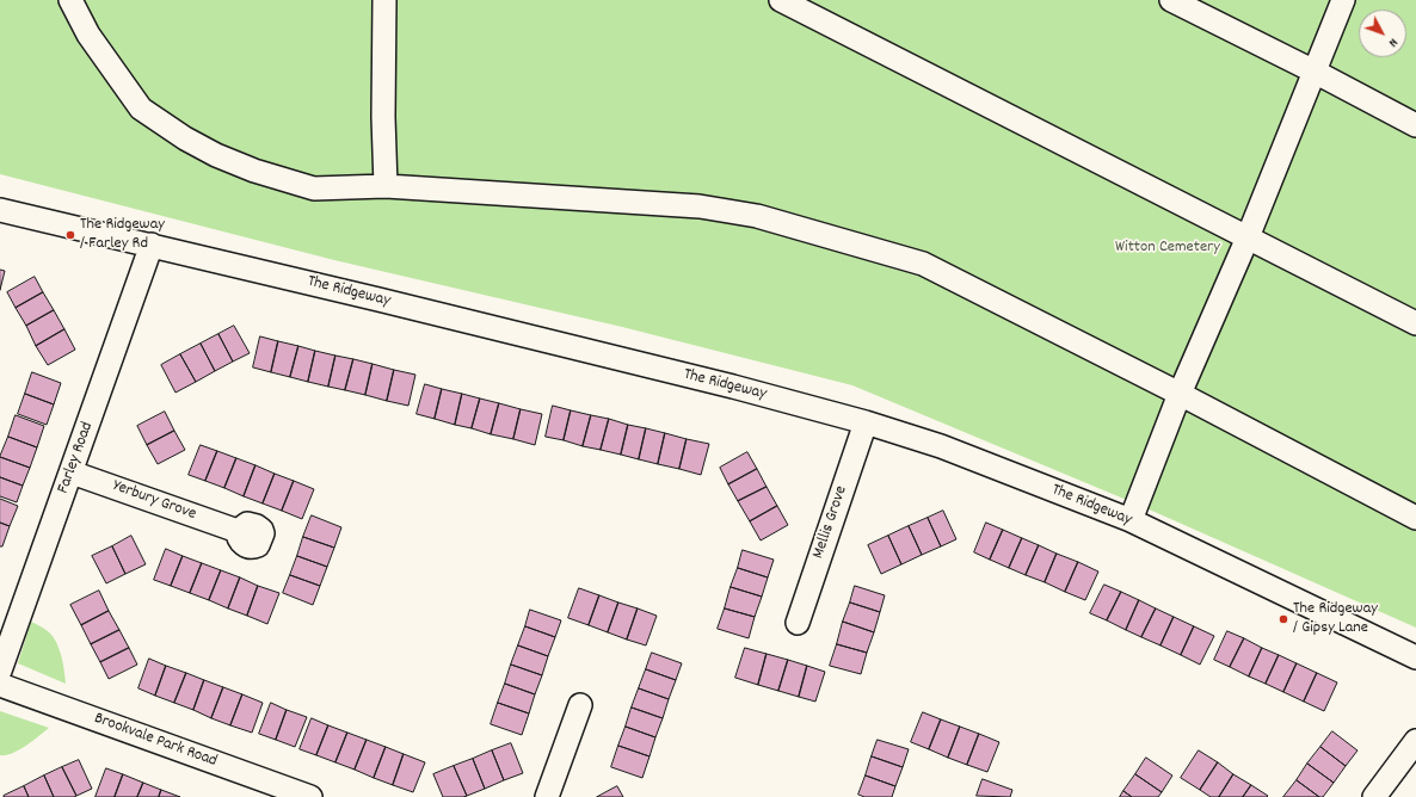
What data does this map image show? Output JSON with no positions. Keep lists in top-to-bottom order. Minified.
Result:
{"streets":{"street":["The Ridgeway","Farley Road","Yerbury Grove","Mellis Grove","Brookvale Park Road"]},"crossings":[["The Ridgeway","Farley Road"],["The Ridgeway","Mellis Grove"],["Farley Road","Yerbury Grove"]],"parks":["Witton Cemetery"],"places":["The Ridgeway / Farley Rd","The Ridgeway / Gipsy Lane"],"north":"bottom right"}
